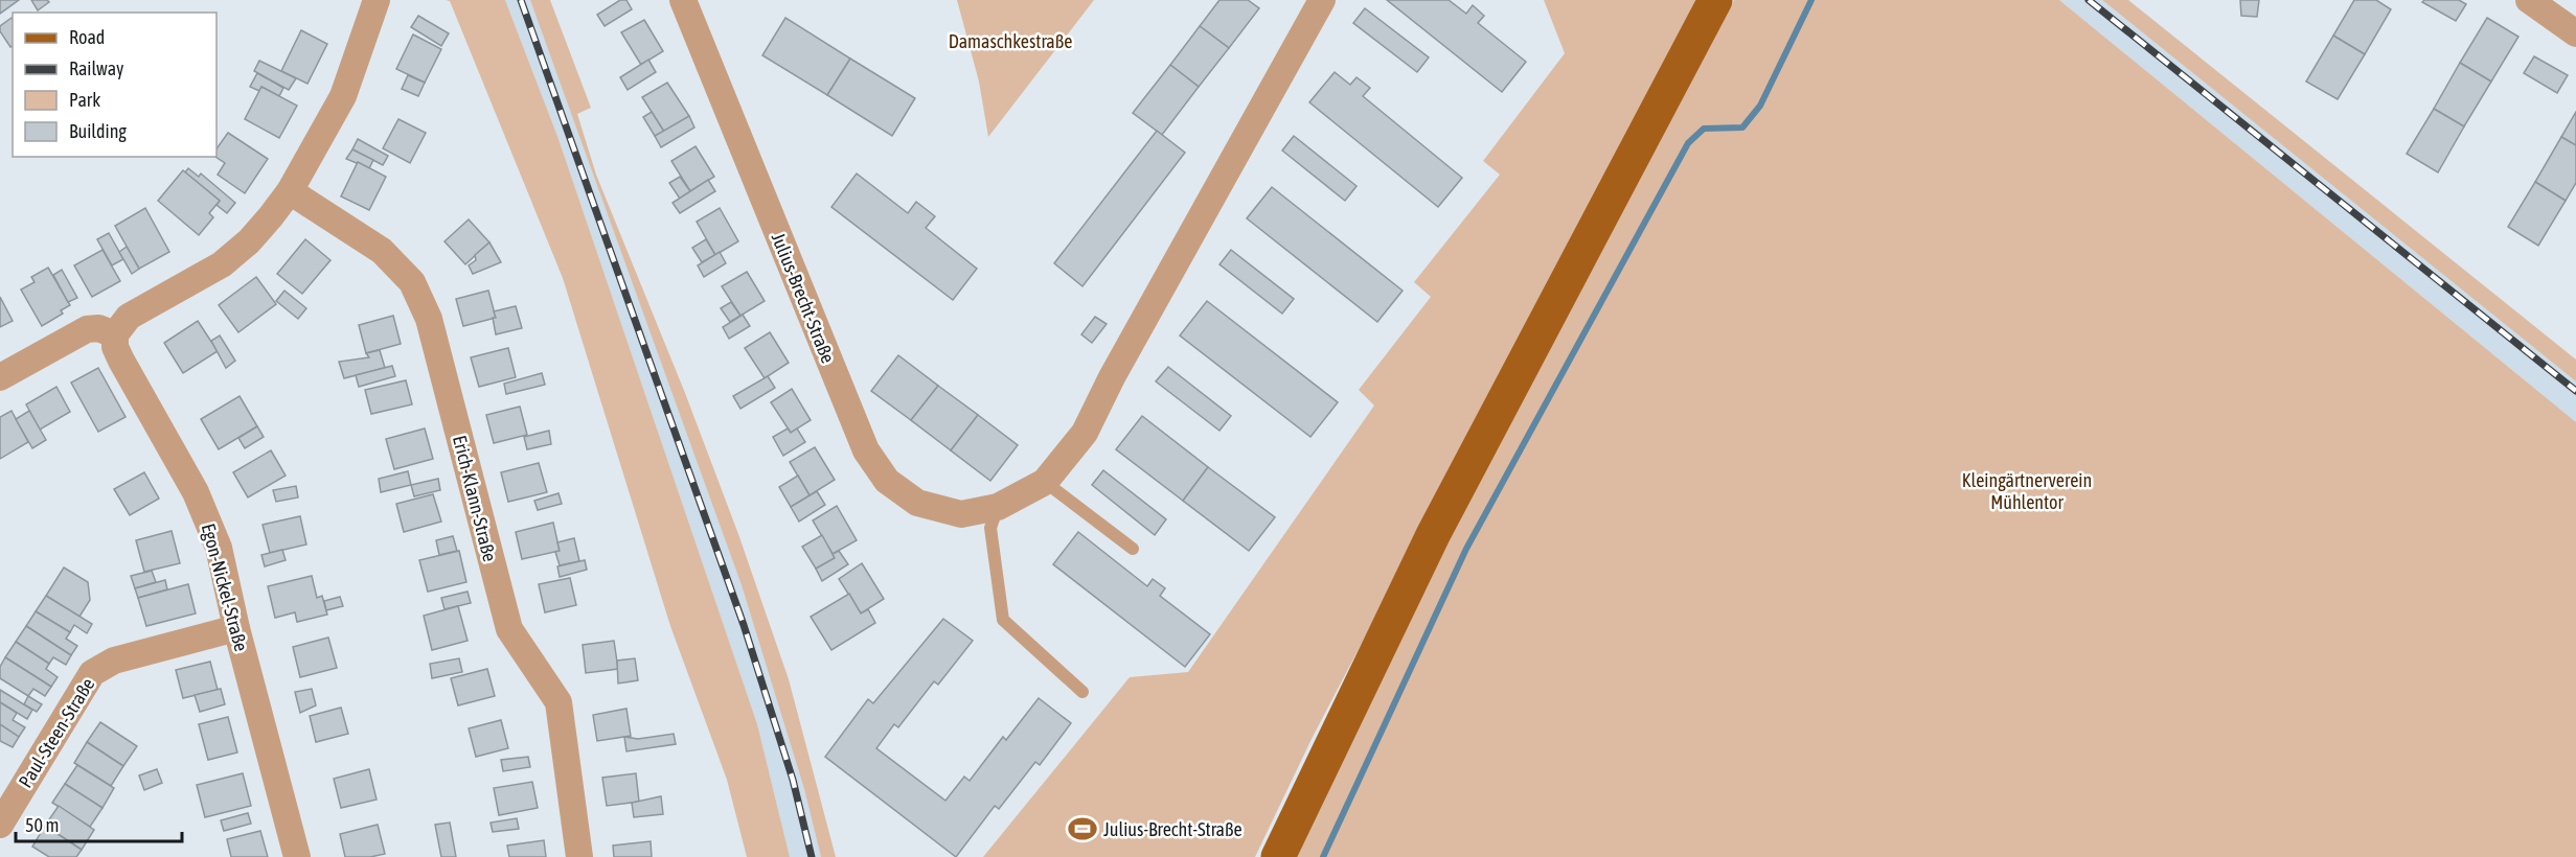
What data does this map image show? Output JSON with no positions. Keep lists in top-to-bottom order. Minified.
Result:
{"streets":{"street":["Julius-Brecht-Straße","Erich-Klann-Straße","Egon-Nickel-Straße","Paul-Steen-Straße"]},"crossings":[["Egon-Nickel-Straße","Paul-Steen-Straße"]],"parks":["Damaschkestraße","Kleingärtnerverein Mühlentor"],"places":{"sports":["Julius-Brecht-Straße"]},"legend":["Road","Railway","Park","Building"],"scale_bar":"50 m"}
